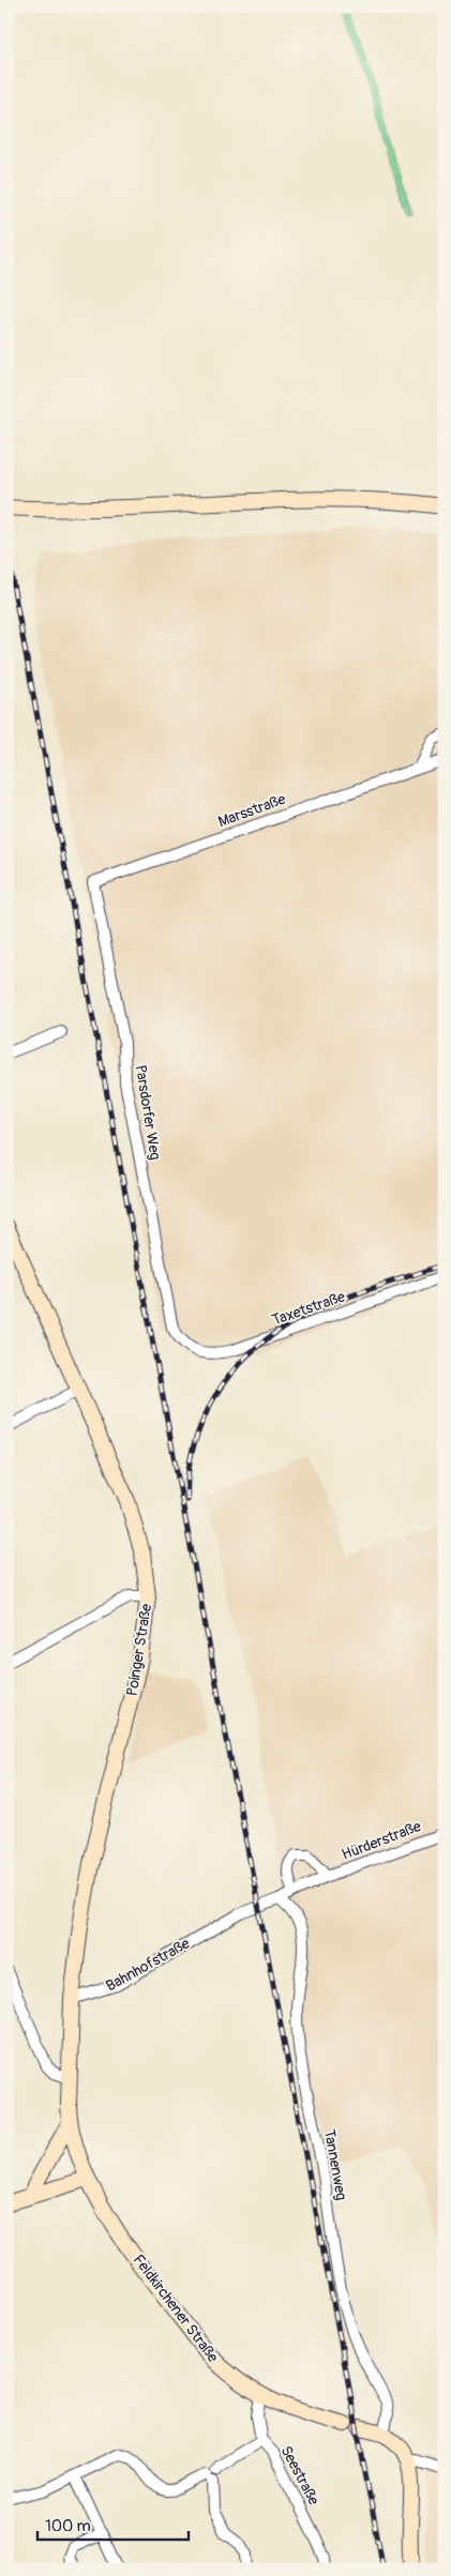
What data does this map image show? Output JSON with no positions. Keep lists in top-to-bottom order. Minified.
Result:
{"streets":{"street":["Marsstraße","Parsdorfer Weg","Taxetstraße","Poinger Straße","Hürderstraße","Bahnhofstraße","Tannenweg","Feldkirchener Straße","Seestraße"]},"crossings":[["Marsstraße","Parsdorfer Weg"],["Parsdorfer Weg","Taxetstraße"],["Poinger Straße","Bahnhofstraße"],["Hürderstraße","Bahnhofstraße"],["Hürderstraße","Tannenweg"],["Bahnhofstraße","Tannenweg"],["Feldkirchener Straße","Seestraße"]],"scale_bar":"100 m"}
